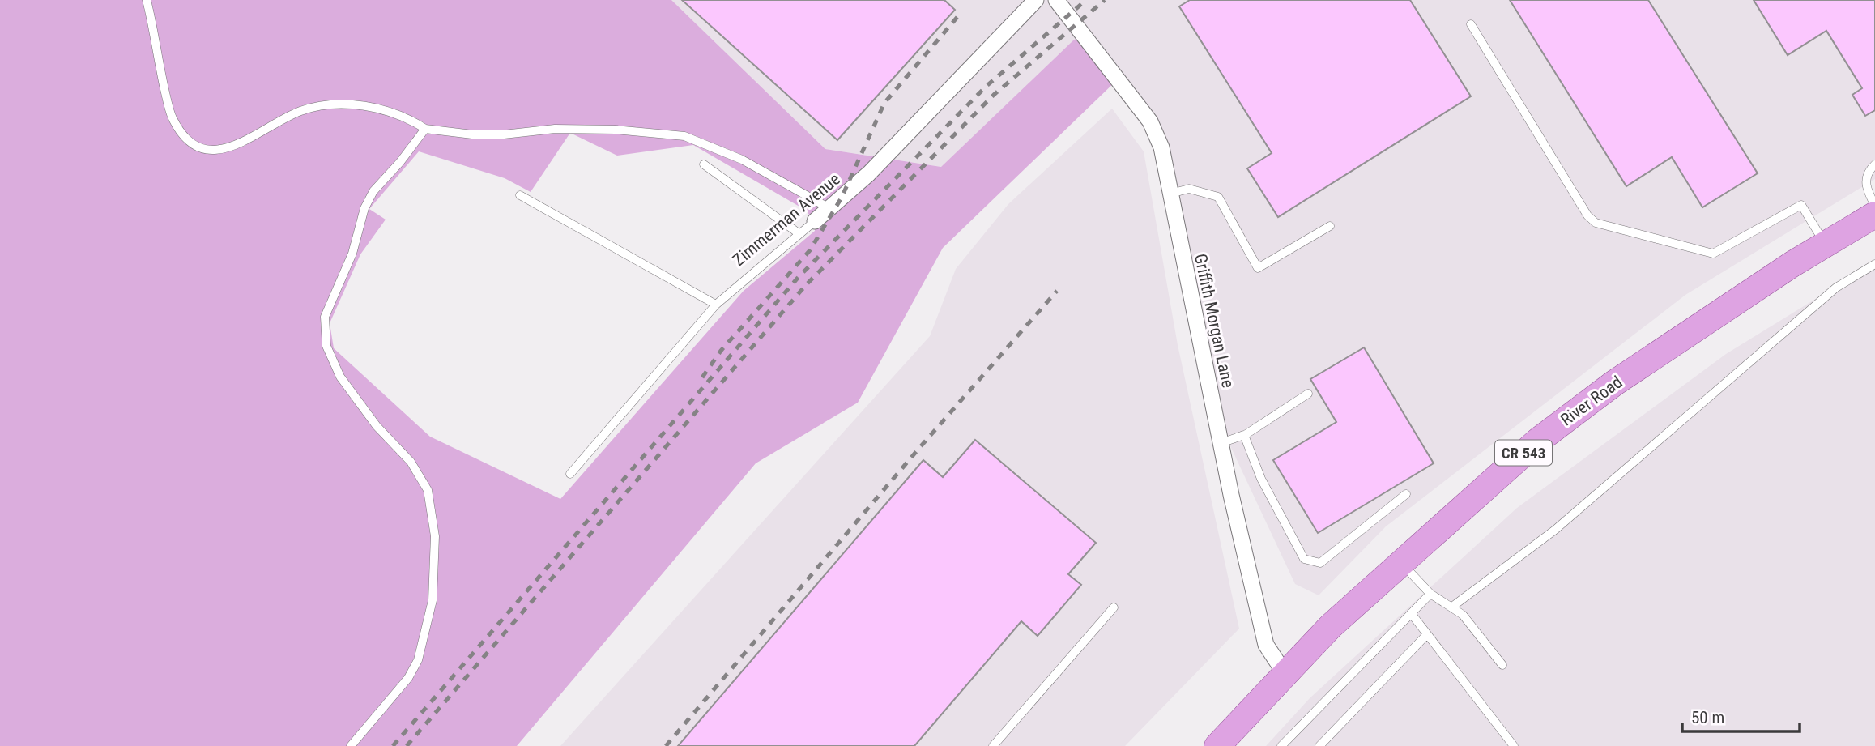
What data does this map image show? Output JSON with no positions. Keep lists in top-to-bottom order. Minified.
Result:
{"streets":{"main road":["River Road","CR 543"],"street":["Zimmerman Avenue","Griffith Morgan Lane"]},"crossings":[["Griffith Morgan Lane","River Road"]],"scale_bar":"50 m"}
